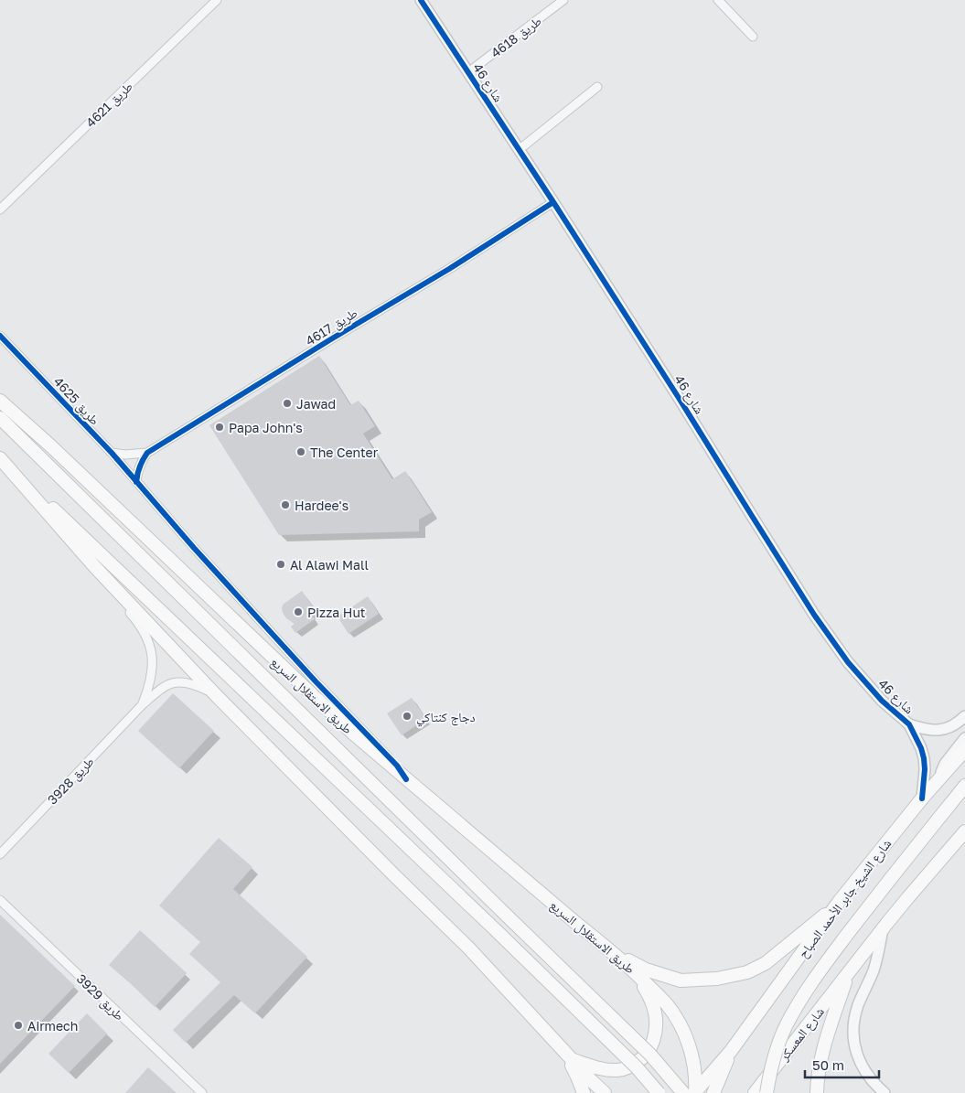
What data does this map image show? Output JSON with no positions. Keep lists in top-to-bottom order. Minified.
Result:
{"streets":{"main road":["طريق الاستقلال السريع","شارع الشيخ جابر الأحمد الصباح","شارع المعسكر"],"street":["طريق 4618","شارع 46","طريق 4621","طريق 4617","طريق 4625","طريق 3928","طريق 3929"]},"crossings":[["طريق 4618","شارع 46"],["شارع 46","طريق 4617"],["شارع 46","شارع الشيخ جابر الأحمد الصباح"],["طريق 4617","طريق 4625"],["طريق 4625","طريق الاستقلال السريع"]],"places":["Jawad","Papa John's","The Center","Hardee's","Al Alawi Mall","Pizza Hut","دجاج كنتاكي","Airmech"],"scale_bar":"50 m"}
